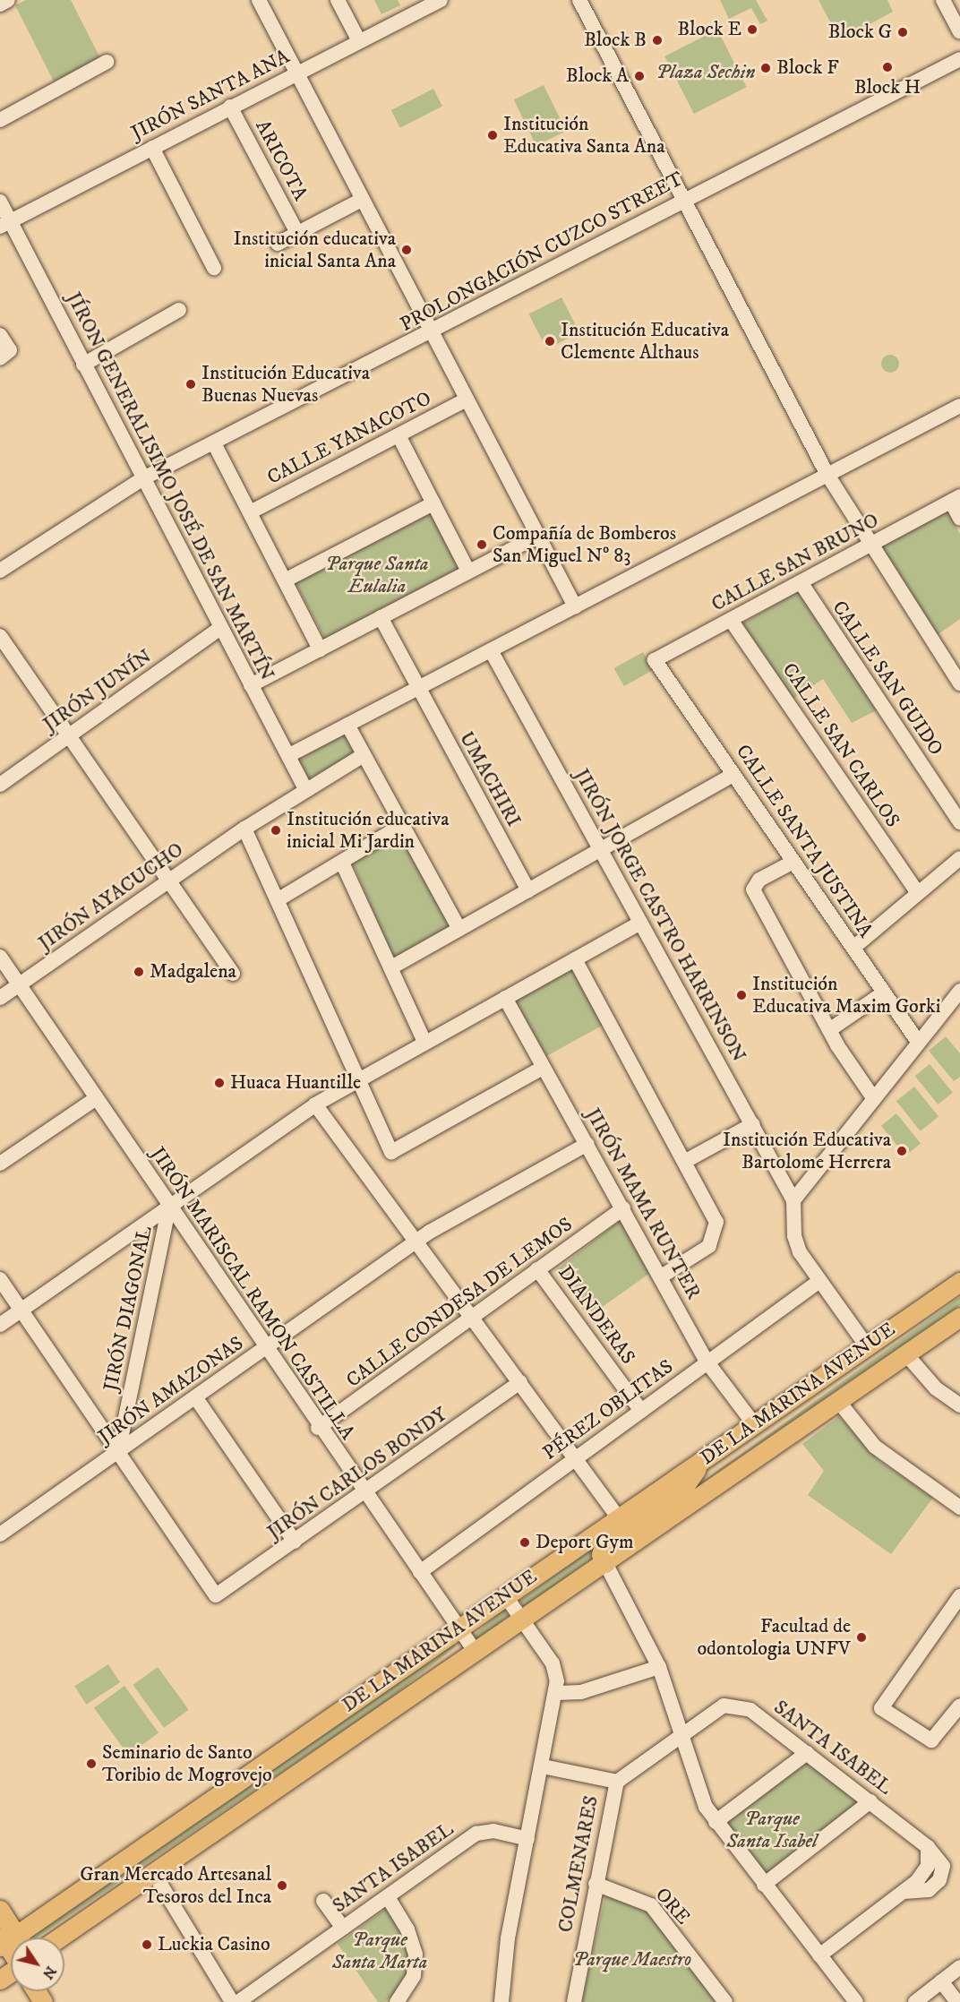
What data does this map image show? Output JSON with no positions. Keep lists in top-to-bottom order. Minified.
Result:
{"streets":{"main road":["DE LA MARINA AVENUE"],"street":["JIRÓN SANTA ANA","ARICOTA","PROLONGACIÓN CUZCO STREET","CALLE YANACOTO","JÍRON GENERALISIMO JOSÉ DE SAN MARTÍN","CALLE SAN BRUNO","CALLE SAN GUIDO","JIRÓN JUNÍN","CALLE SAN CARLOS","UMACHIRI","CALLE SANTA JUSTINA","JIRÓN AYACUCHO","JIRÓN JORGE CASTRO HARRINSON","JIRÓN MAMA RUNTER","JIRÓN MARISCAL RAMON CASTILLA","CALLE CONDESA DE LEMOS","JIRÓN DIAGONAL","DIANDERAS","JIRÓN AMAZONAS","PÉREZ OBLITAS","JIRÓN CARLOS BONDY","SANTA ISABEL","COLMENARES","ORE"]},"crossings":[["JIRÓN SANTA ANA","ARICOTA"],["JIRÓN SANTA ANA","JÍRON GENERALISIMO JOSÉ DE SAN MARTÍN"],["PROLONGACIÓN CUZCO STREET","JÍRON GENERALISIMO JOSÉ DE SAN MARTÍN"],["JÍRON GENERALISIMO JOSÉ DE SAN MARTÍN","JIRÓN JUNÍN"],["JÍRON GENERALISIMO JOSÉ DE SAN MARTÍN","JIRÓN AYACUCHO"],["CALLE SAN BRUNO","CALLE SAN GUIDO"],["CALLE SAN BRUNO","CALLE SAN CARLOS"],["CALLE SAN BRUNO","CALLE SANTA JUSTINA"],["JIRÓN AYACUCHO","JIRÓN MARISCAL RAMON CASTILLA"],["JIRÓN MAMA RUNTER","CALLE CONDESA DE LEMOS"],["JIRÓN MAMA RUNTER","JIRÓN AMAZONAS"],["JIRÓN MAMA RUNTER","DE LA MARINA AVENUE"],["JIRÓN MAMA RUNTER","PÉREZ OBLITAS"],["JIRÓN MARISCAL RAMON CASTILLA","CALLE CONDESA DE LEMOS"],["JIRÓN MARISCAL RAMON CASTILLA","JIRÓN DIAGONAL"],["JIRÓN MARISCAL RAMON CASTILLA","JIRÓN AMAZONAS"],["JIRÓN MARISCAL RAMON CASTILLA","DE LA MARINA AVENUE"],["JIRÓN MARISCAL RAMON CASTILLA","PÉREZ OBLITAS"],["JIRÓN MARISCAL RAMON CASTILLA","JIRÓN CARLOS BONDY"],["CALLE CONDESA DE LEMOS","DIANDERAS"],["JIRÓN DIAGONAL","JIRÓN AMAZONAS"],["JIRÓN DIAGONAL","JIRÓN CARLOS BONDY"],["DIANDERAS","PÉREZ OBLITAS"],["JIRÓN AMAZONAS","JIRÓN CARLOS BONDY"],["SANTA ISABEL","COLMENARES"],["COLMENARES","ORE"]],"parks":["Plaza Sechin","Parque Santa Eulalia","Parque Santa Isabel","Parque Santa Marta","Parque Maestro"],"places":["Block E","Block G","Block B","Block H","Block F","Block A","Institución Educativa Santa Ana","Institución educativa inicial Santa Ana","Institución Educativa Clemente Althaus","Institución Educativa Buenas Nuevas","Compañía de Bomberos San Miguel Nº 83","Institución educativa inicial Mi Jardin","Madgalena","Institución Educativa Maxim Gorki","Huaca Huantille","Institución Educativa Bartolome Herrera","Deport Gym","Facultad de odontologia UNFV","Seminario de Santo Toribio de Mogrovejo","Gran Mercado Artesanal Tesoros del Inca","Luckia Casino"],"north":"bottom right"}
